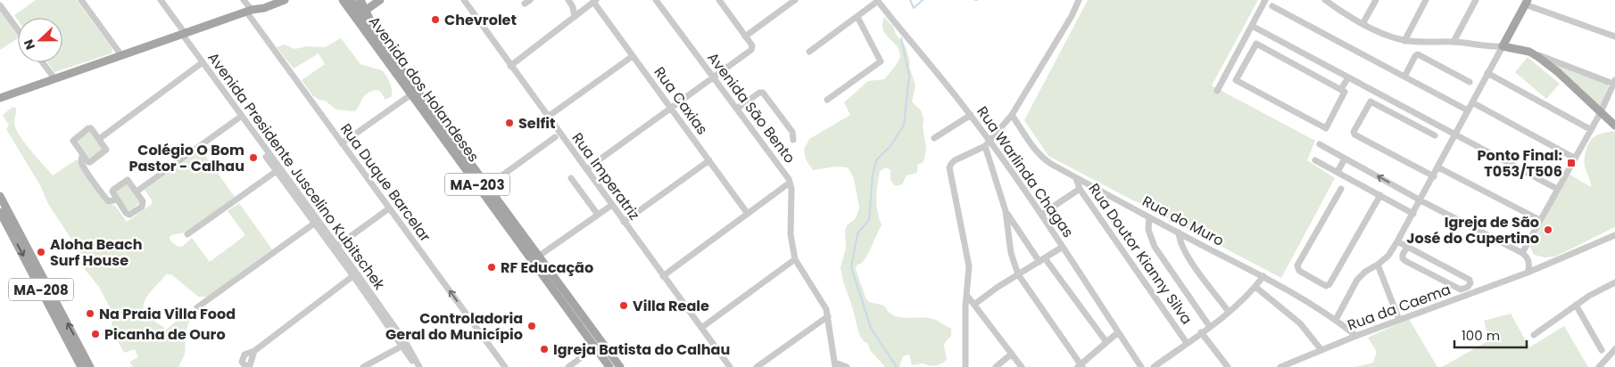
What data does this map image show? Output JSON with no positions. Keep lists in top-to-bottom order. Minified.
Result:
{"streets":{"main road":["Avenida dos Holandeses","MA-203","MA-208"],"street":["Rua Caxias","Avenida São Bento","Avenida Presidente Juscelino Kubitschek","Rua Warlinda Chagas","Rua Imperatriz","Rua Duque Barcelar","Rua do Muro","Rua Doutor Kianny Silva","Rua da Caema"]},"crossings":[["Rua do Muro","Rua Doutor Kianny Silva"],["Rua do Muro","Rua da Caema"]],"one_way":["Rua Duque Barcelar"],"places":{"other":["Chevrolet","Selfit","Colégio O Bom Pastor - Calhau","Igreja de São José do Cupertino","Aloha Beach Surf House","RF Educação","Villa Reale","Na Praia Villa Food","Controladoria Geral do Município","Picanha de Ouro","Igreja Batista do Calhau"],"transit":["Ponto Final: T053/T506"]},"scale_bar":"100 m","north":"left"}
